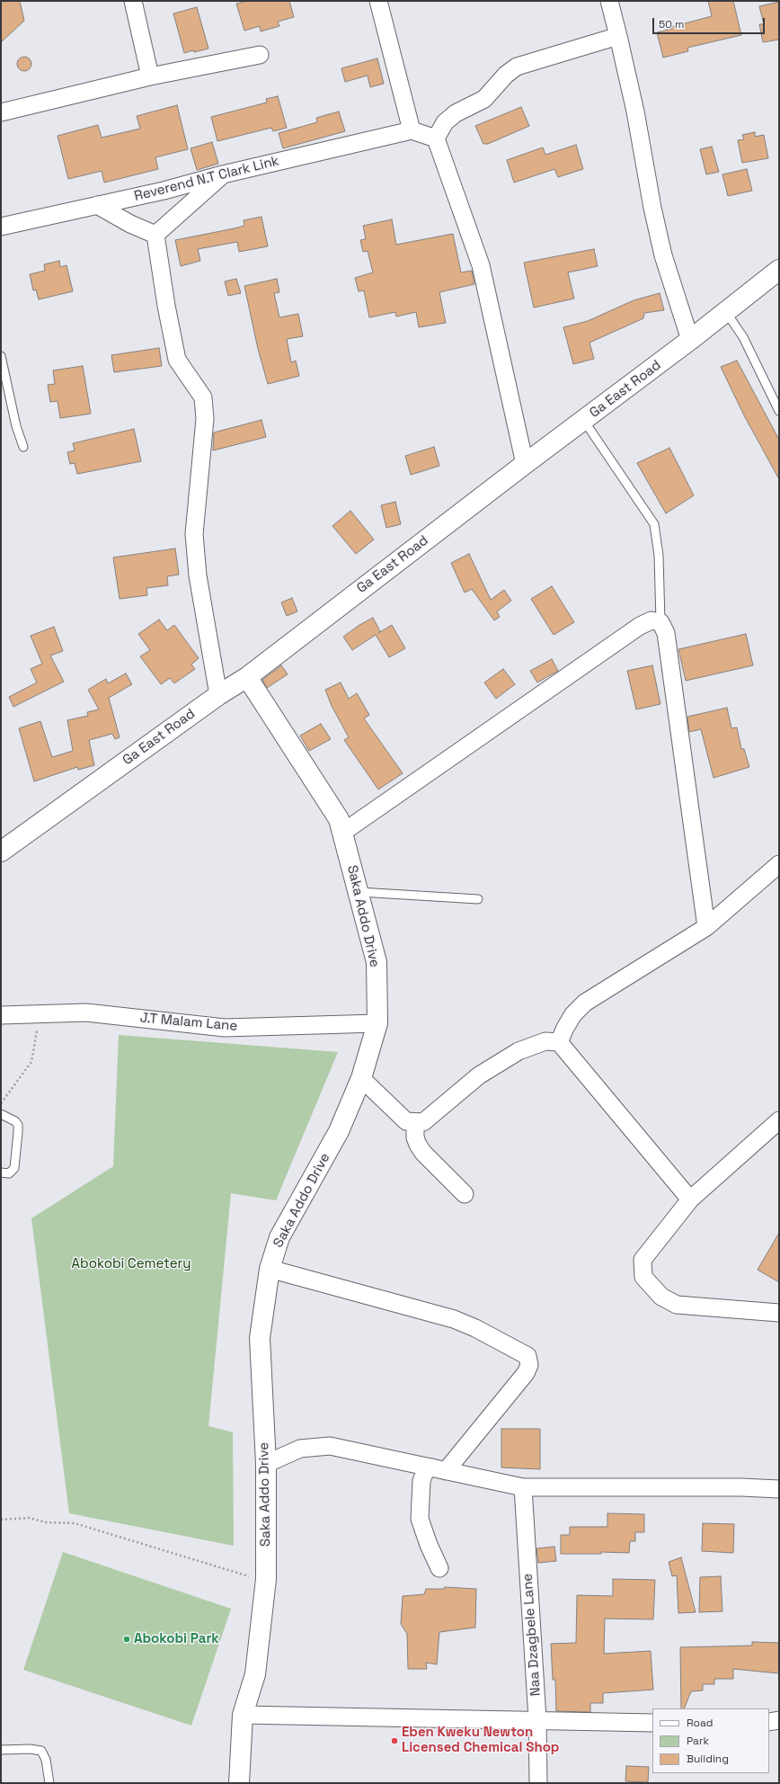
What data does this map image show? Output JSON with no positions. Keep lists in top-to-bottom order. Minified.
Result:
{"streets":{"street":["Reverend N.T Clark Link","Ga East Road","Saka Addo Drive","J.T Malam Lane","Naa Dzagbele Lane"]},"crossings":[["Ga East Road","Saka Addo Drive"],["Saka Addo Drive","J.T Malam Lane"]],"parks":["Abokobi Cemetery"],"places":["Abokobi Park","Eben Kweku Newton Licensed Chemical Shop"],"legend":["Road","Park","Building"],"scale_bar":"50 m"}
